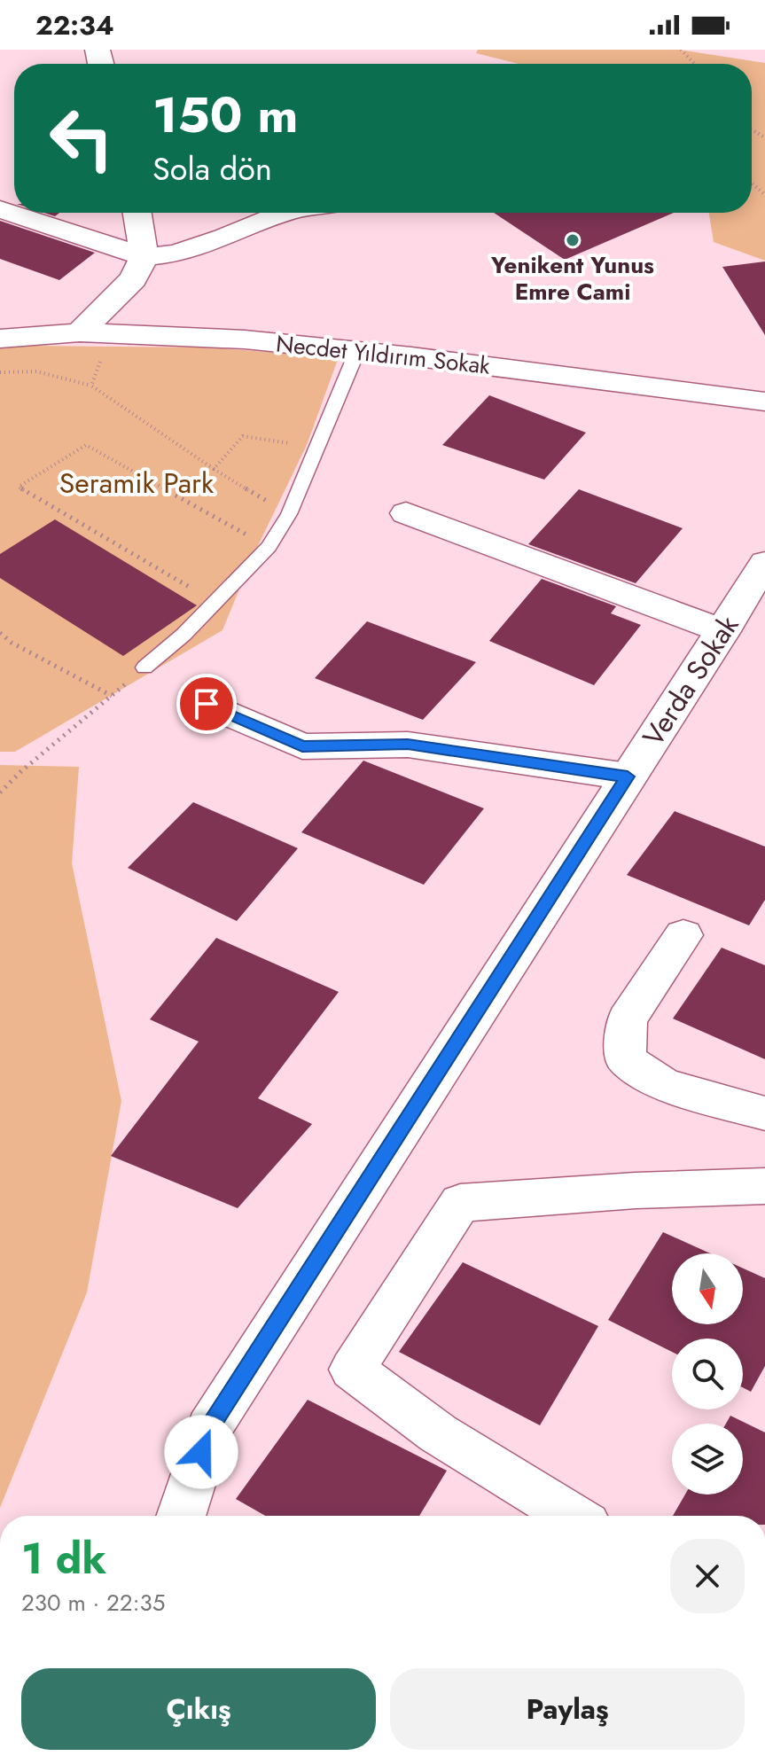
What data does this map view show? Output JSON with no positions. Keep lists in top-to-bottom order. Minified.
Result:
{"streets":{"street":["Necdet Yıldırım Sokak","Verda Sokak"]},"parks":["Seramik Park"],"places":["Yenikent Yunus Emre Cami"],"north":"bottom","page":{"status":"22:34","turn":["150 m","Sola dön"],"heading":["1 dk","230 m · 22:35"],"buttons":["Çıkış","Paylaş"]}}
